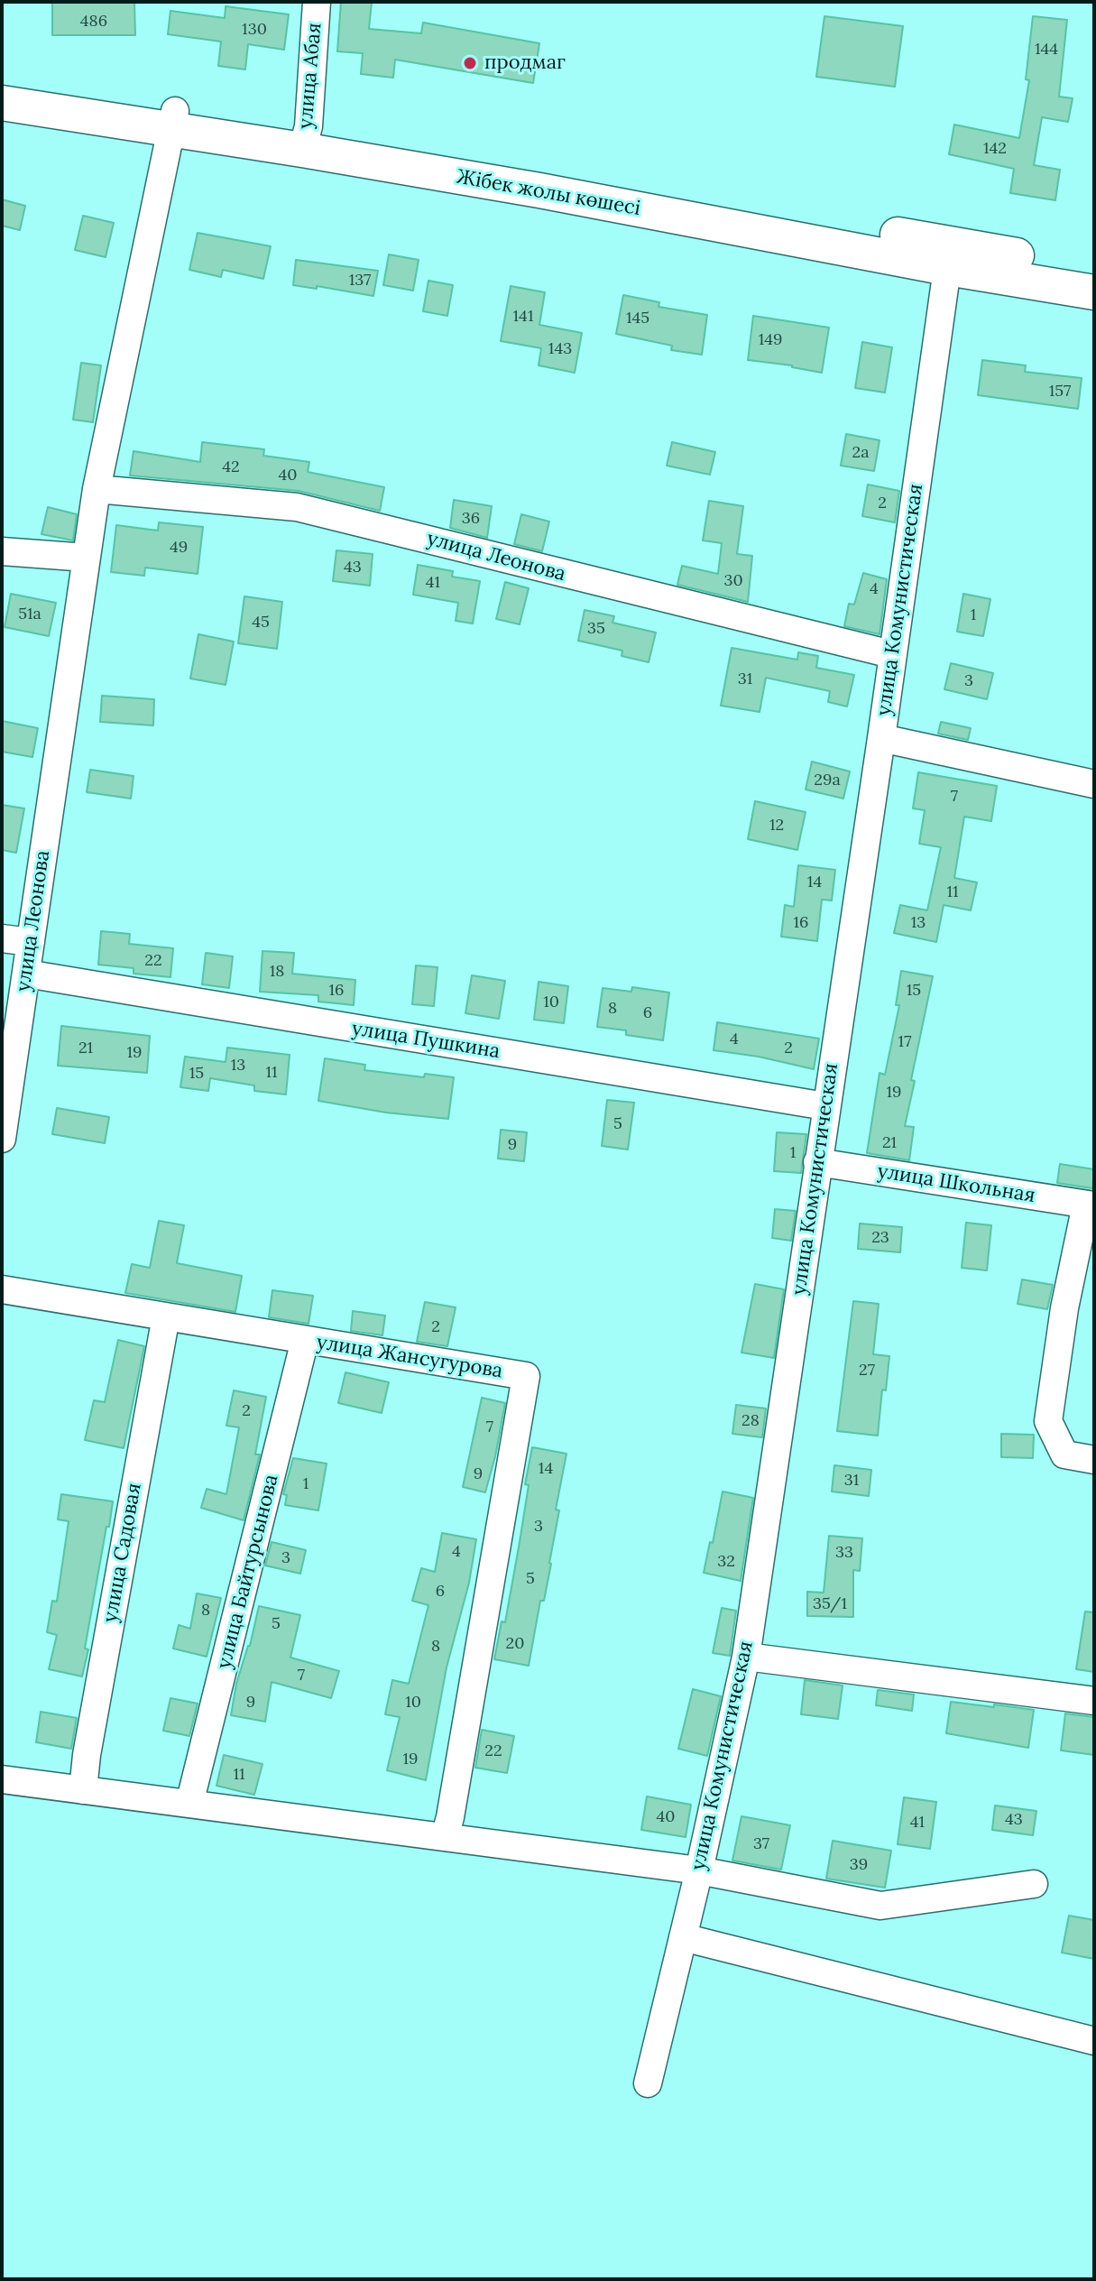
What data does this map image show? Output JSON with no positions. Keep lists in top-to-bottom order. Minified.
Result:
{"streets":{"main road":["Жібек жолы көшесі"],"street":["улица Абая","улица Леонова","улица Комунистическая","улица Пушкина","улица Школьная","улица Жансугурова","улица Садовая","улица Байтурсынова"]},"crossings":[["улица Абая","Жібек жолы көшесі"],["Жібек жолы көшесі","улица Леонова"],["Жібек жолы көшесі","улица Комунистическая"],["улица Леонова","улица Комунистическая"],["улица Леонова","улица Пушкина"],["улица Комунистическая","улица Пушкина"],["улица Комунистическая","улица Школьная"],["улица Жансугурова","улица Садовая"],["улица Жансугурова","улица Байтурсынова"]],"places":["продмаг"],"house_numbers":["486","130","144","142","137","141","145","149","143","157","2а","42","40","2","36","49","43","30","41","4","51а","1","45","35","31","3","29а","7","12","14","11","16","13","22","18","16","15","10","8","6","4","17","21","2","19","13","11","15","19","5","21","9","1","23","2","27","2","28","7","14","9","31","1","3","4","33","3","32","5","6","35/1","8","5","20","8","7","9","10","22","19","11","40","43","41","37","39"]}
